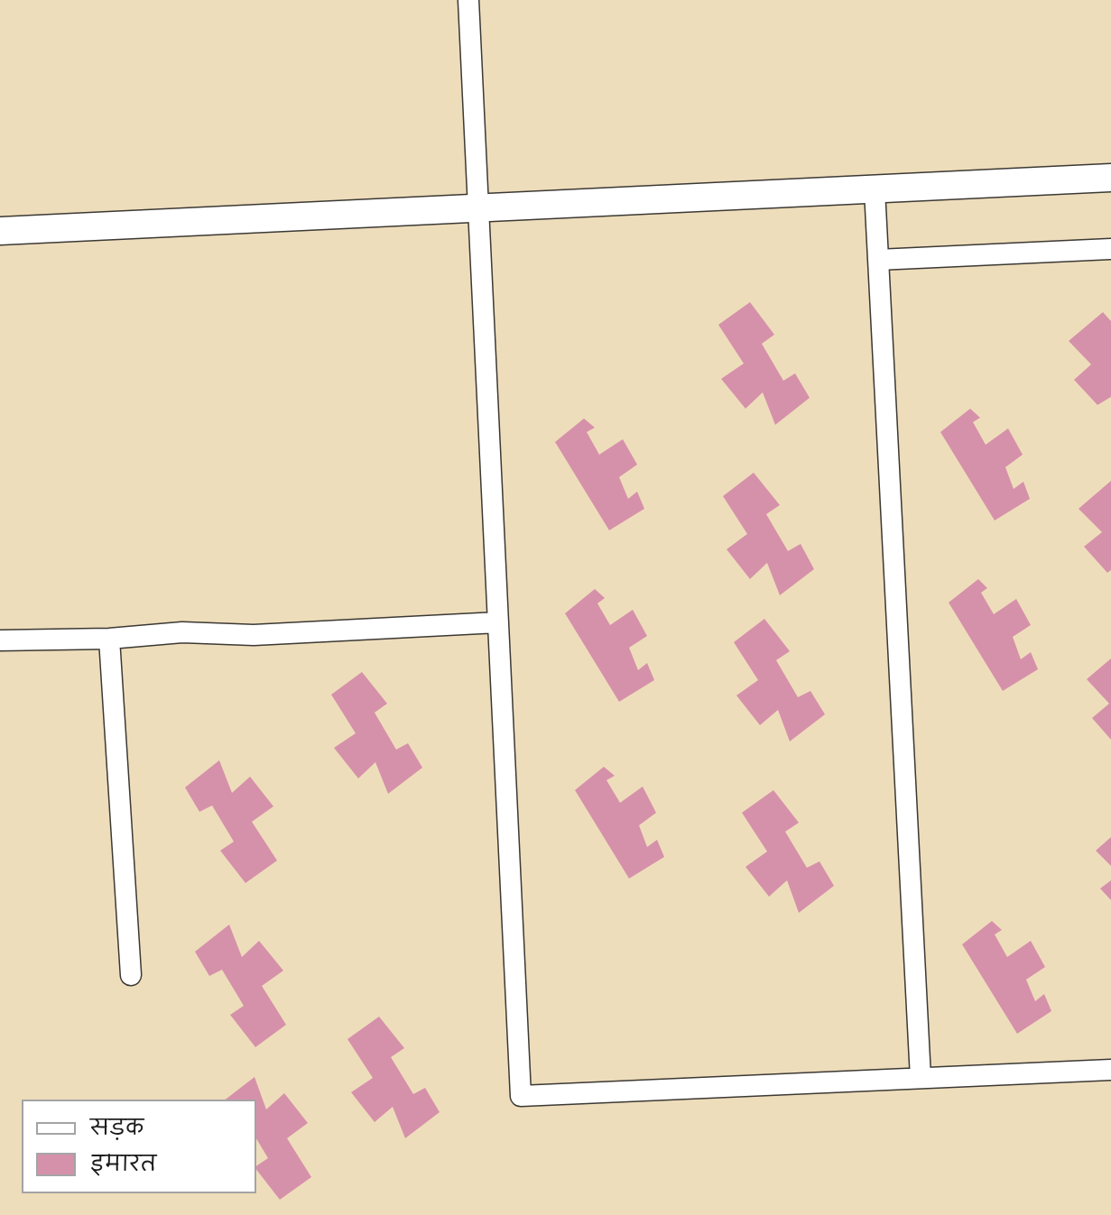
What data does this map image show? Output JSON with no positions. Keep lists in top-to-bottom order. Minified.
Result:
{"legend":["सड़क","इमारत"]}
